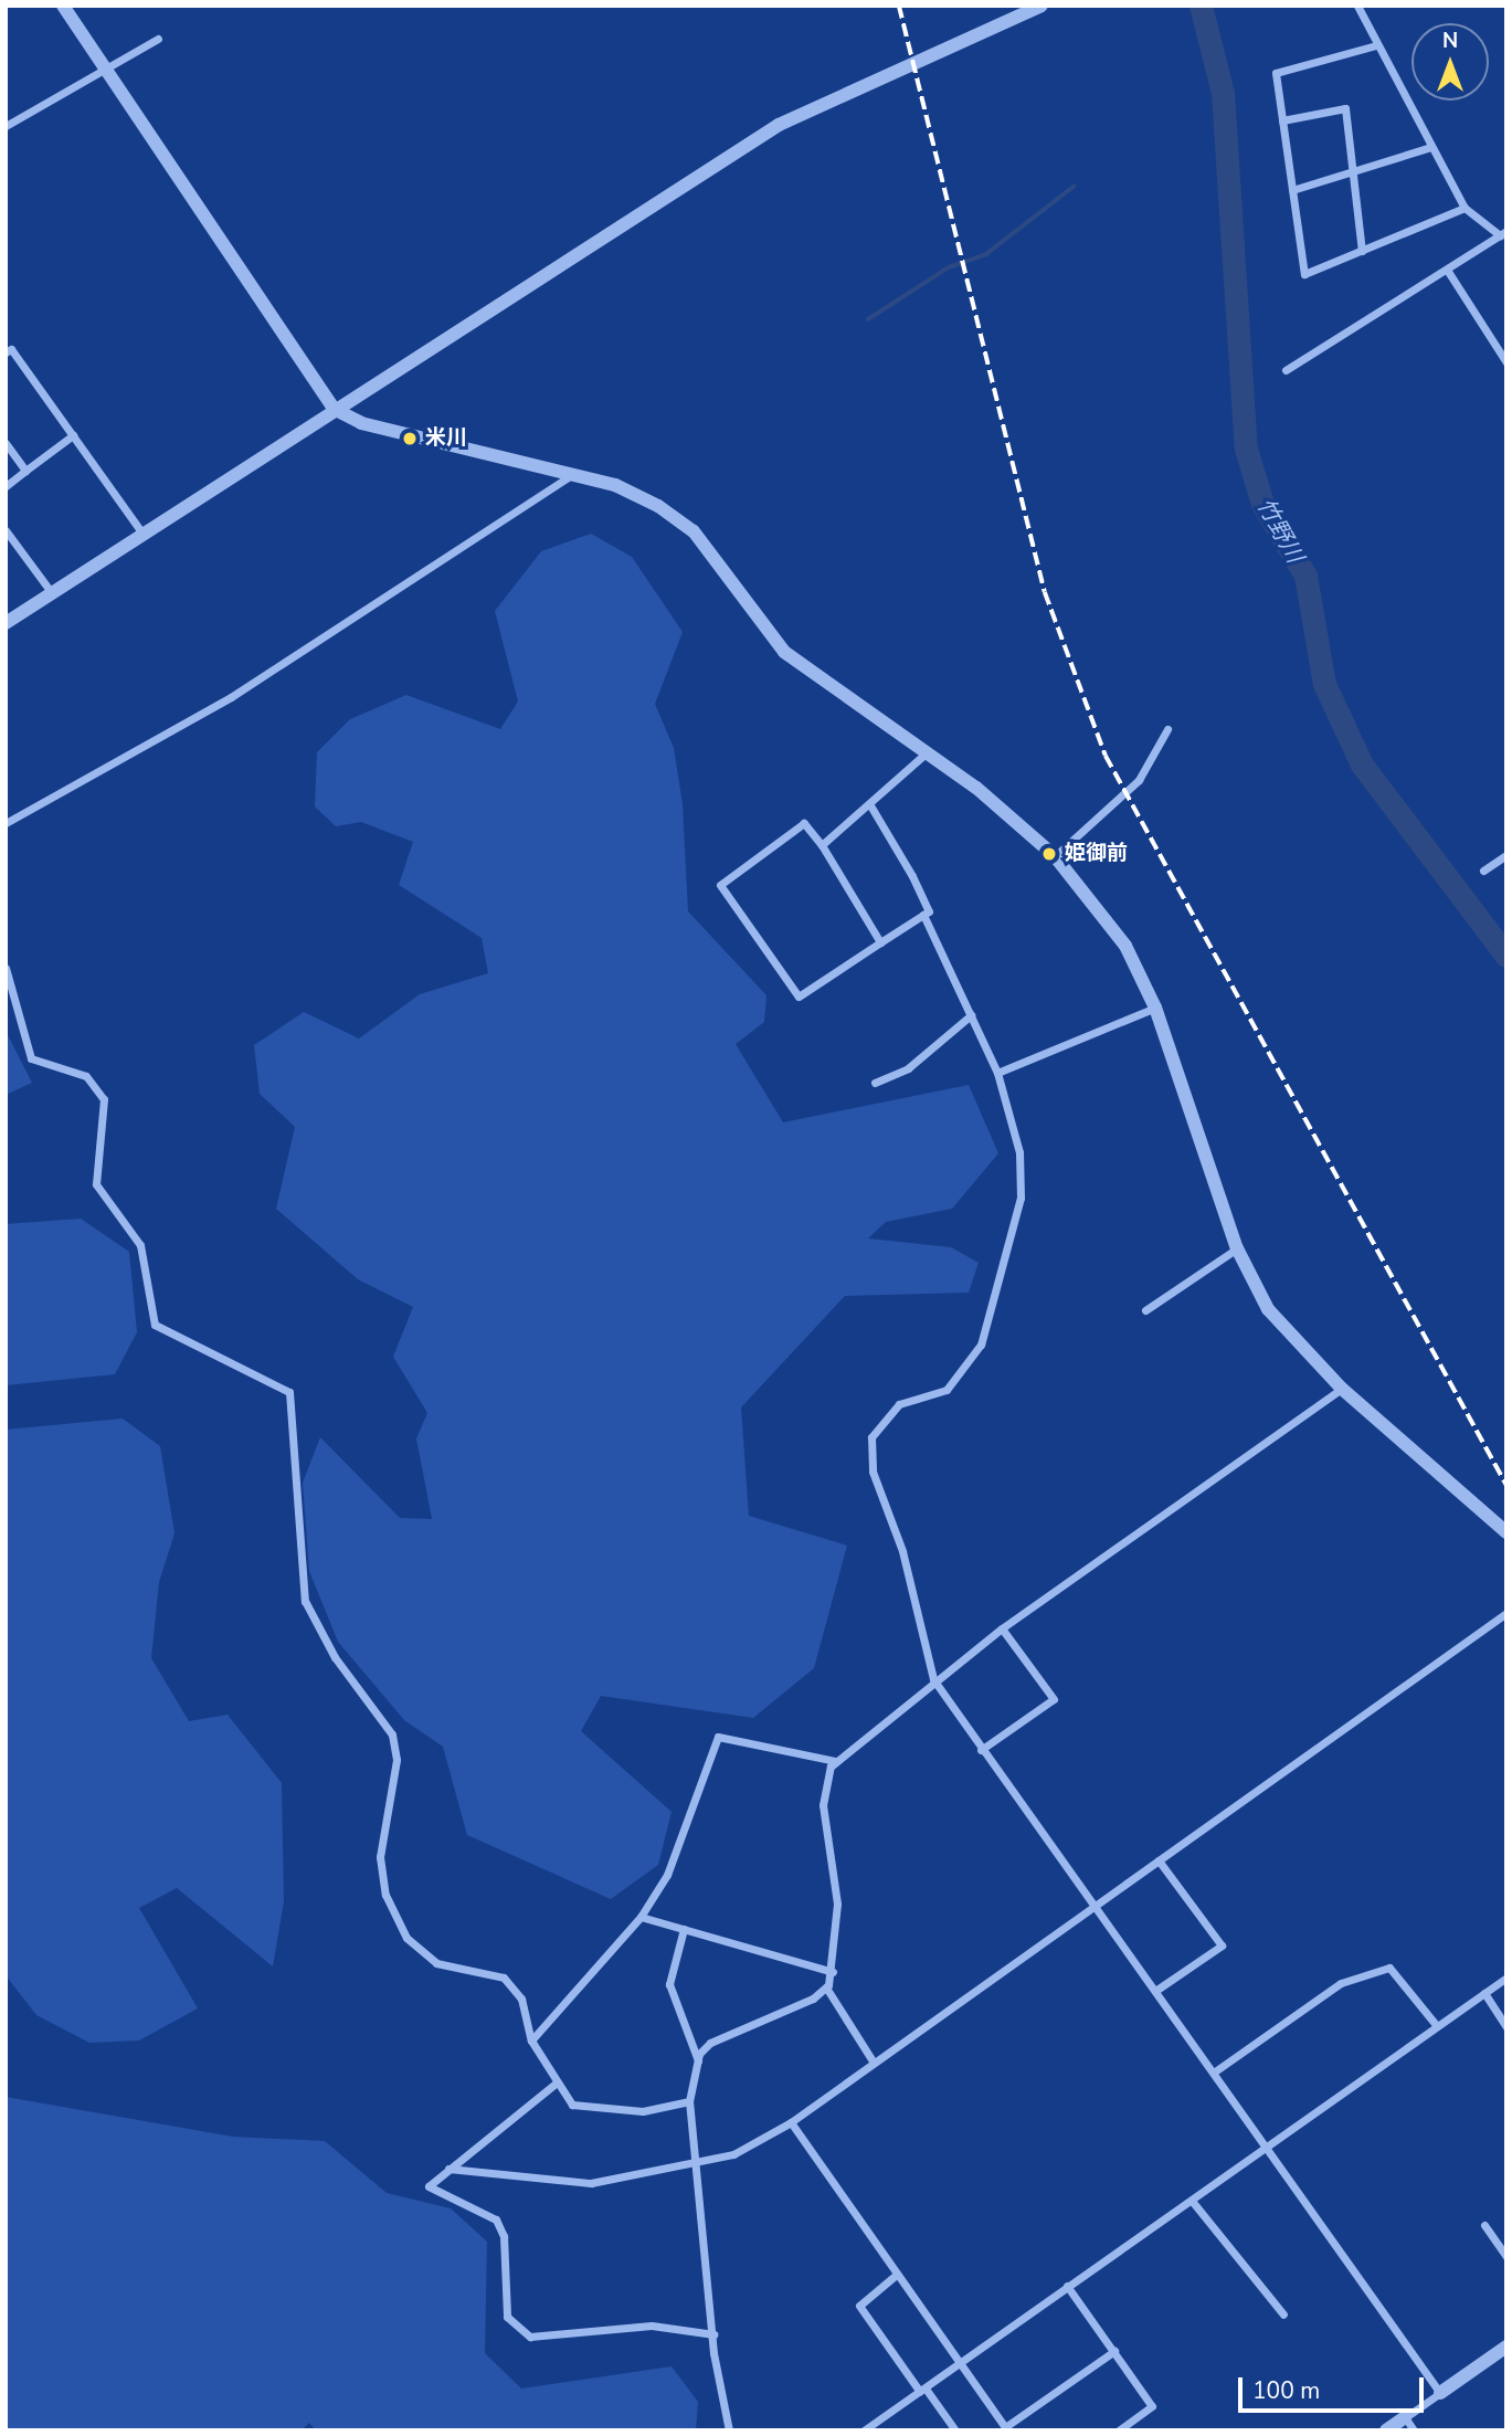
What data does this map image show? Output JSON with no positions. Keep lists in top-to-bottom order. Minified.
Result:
{"water":["竹野川"],"places":["米川","姫御前"],"scale_bar":"100 m","north":"top"}
